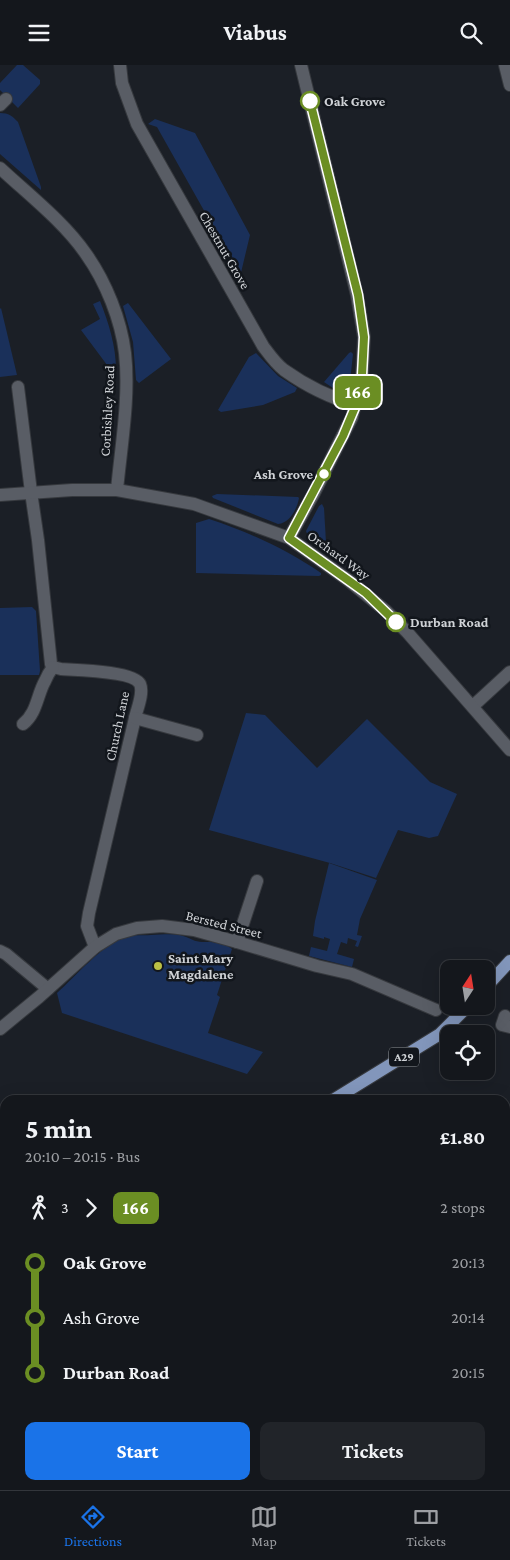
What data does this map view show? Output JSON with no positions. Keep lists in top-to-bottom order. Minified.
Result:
{"streets":{"main road":["A29"],"street":["Chestnut Grove","Corbishley Road","Orchard Way","Church Lane","Bersted Street"]},"crossings":[["Corbishley Road","Orchard Way"],["Church Lane","Bersted Street"]],"places":["Oak Grove","Ash Grove","Durban Road","Saint Mary Magdalene"],"lines":["bus line 166"],"north":"top","page":{"header":"Viabus","on_map":"166","heading":["5 min","20:10 – 20:15 · Bus","£1.80"],"legs":["3","166","2 stops"],"list":[{"name":"Oak Grove","value":"20:13"},{"name":"Ash Grove","value":"20:14"},{"name":"Durban Road","value":"20:15"}],"buttons":["Start","Tickets"],"tabs":["Directions","Map","Tickets"]}}
